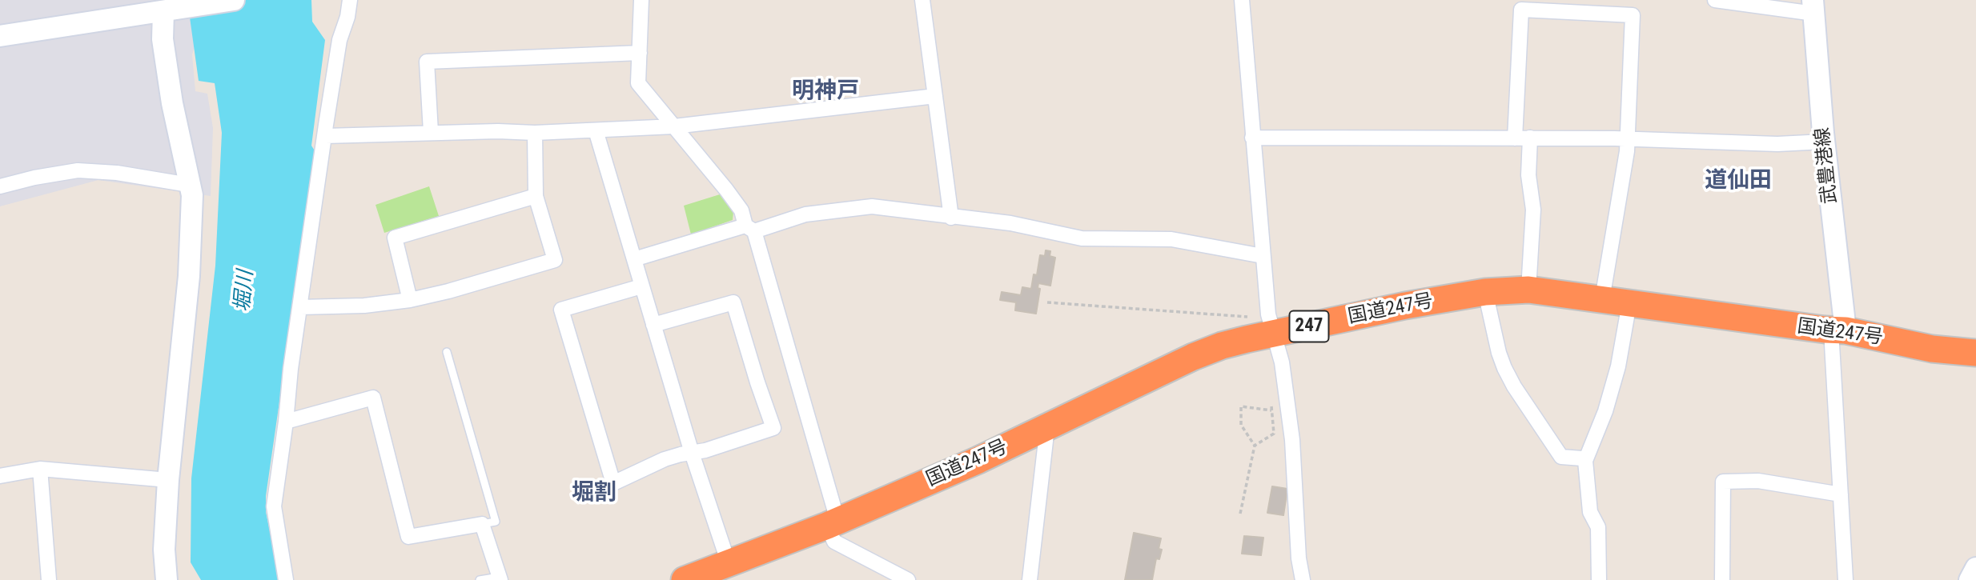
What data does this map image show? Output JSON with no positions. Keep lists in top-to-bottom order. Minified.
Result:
{"streets":{"highway":["国道247号","247"],"street":["武豊港線"]},"crossings":[["武豊港線","国道247号"]],"districts":["明神戸","道仙田","堀割"],"water":["堀川"]}
